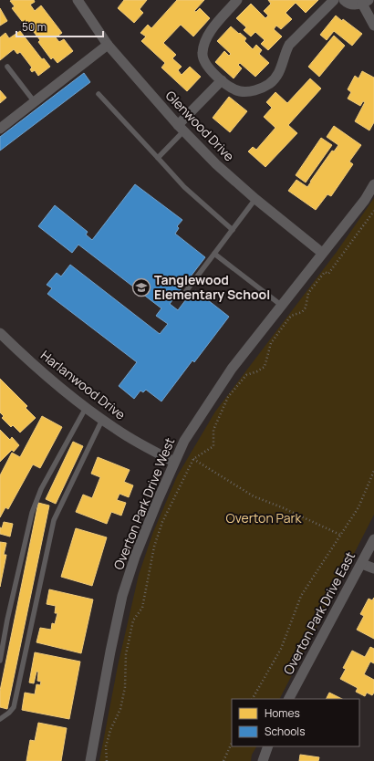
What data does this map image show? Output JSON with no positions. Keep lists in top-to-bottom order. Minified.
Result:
{"streets":{"street":["Glenwood Drive","Harlanwood Drive","Overton Park Drive West","Overton Park Drive East"]},"crossings":[["Glenwood Drive","Overton Park Drive West"],["Harlanwood Drive","Overton Park Drive West"]],"parks":["Overton Park"],"places":{"school or university":["Tanglewood Elementary School"]},"legend":["Homes","Schools"],"scale_bar":"50 m"}
